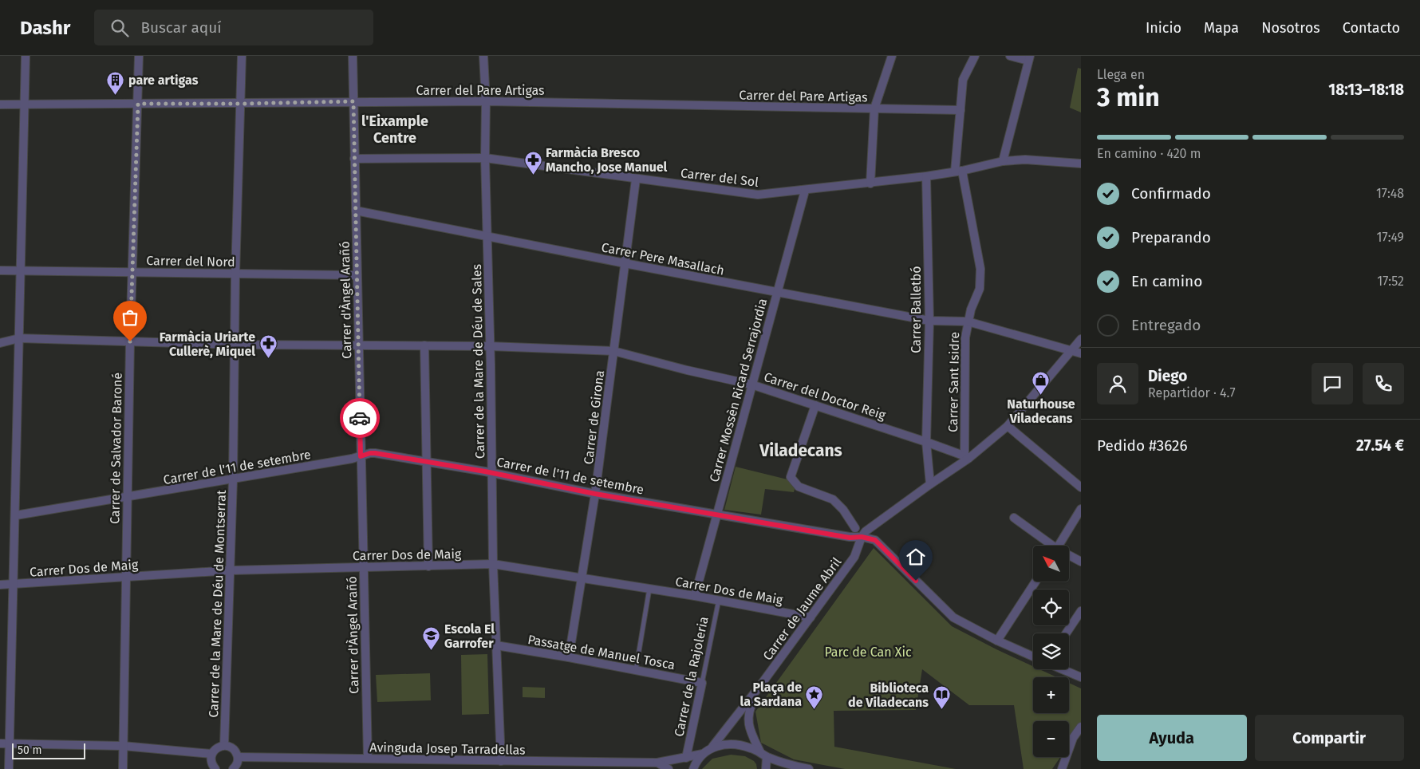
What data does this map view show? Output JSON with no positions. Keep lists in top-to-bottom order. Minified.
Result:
{"streets":{"street":["Carrer del Pare Artigas","Carrer del Sol","Carrer Pere Masallach","Carrer del Nord","Carrer d'Àngel Arañó","Carrer Balletbó","Carrer de la Mare de Déu de Sales","Carrer Sant Isidre","Carrer Mossèn Ricard Serrajordia","Carrer del Doctor Reig","Carrer de Girona","Carrer de Salvador Baroné","Carrer de l'11 de setembre","Carrer Dos de Maig","Carrer de la Mare de Déu de Montserrat","Carrer de Jaume Abril","Passatge de Manuel Tosca","Carrer de la Rajoleria","Avinguda Josep Tarradellas"]},"crossings":[["Carrer del Pare Artigas","Carrer d'Àngel Arañó"],["Carrer del Pare Artigas","Carrer de la Mare de Déu de Sales"],["Carrer del Pare Artigas","Carrer Sant Isidre"],["Carrer del Pare Artigas","Carrer de Salvador Baroné"],["Carrer del Pare Artigas","Carrer de la Mare de Déu de Montserrat"],["Carrer del Sol","Carrer d'Àngel Arañó"],["Carrer del Sol","Carrer Balletbó"],["Carrer del Sol","Carrer de la Mare de Déu de Sales"],["Carrer del Sol","Carrer Sant Isidre"],["Carrer del Sol","Carrer Mossèn Ricard Serrajordia"],["Carrer del Sol","Carrer de Girona"],["Carrer Pere Masallach","Carrer d'Àngel Arañó"],["Carrer Pere Masallach","Carrer Balletbó"],["Carrer Pere Masallach","Carrer de la Mare de Déu de Sales"],["Carrer Pere Masallach","Carrer Sant Isidre"],["Carrer Pere Masallach","Carrer Mossèn Ricard Serrajordia"],["Carrer Pere Masallach","Carrer de Girona"],["Carrer del Nord","Carrer d'Àngel Arañó"],["Carrer del Nord","Carrer de Salvador Baroné"],["Carrer del Nord","Carrer de la Mare de Déu de Montserrat"],["Carrer d'Àngel Arañó","Carrer del Doctor Reig"],["Carrer d'Àngel Arañó","Carrer de l'11 de setembre"],["Carrer d'Àngel Arañó","Carrer Dos de Maig"],["Carrer d'Àngel Arañó","Avinguda Josep Tarradellas"],["Carrer Balletbó","Carrer del Doctor Reig"],["Carrer Balletbó","Carrer de Jaume Abril"],["Carrer de la Mare de Déu de Sales","Carrer del Doctor Reig"],["Carrer de la Mare de Déu de Sales","Carrer de l'11 de setembre"],["Carrer de la Mare de Déu de Sales","Carrer Dos de Maig"],["Carrer de la Mare de Déu de Sales","Passatge de Manuel Tosca"],["Carrer de la Mare de Déu de Sales","Avinguda Josep Tarradellas"],["Carrer Sant Isidre","Carrer del Doctor Reig"],["Carrer Sant Isidre","Carrer de Jaume Abril"],["Carrer Mossèn Ricard Serrajordia","Carrer del Doctor Reig"],["Carrer Mossèn Ricard Serrajordia","Carrer de l'11 de setembre"],["Carrer Mossèn Ricard Serrajordia","Carrer Dos de Maig"],["Carrer del Doctor Reig","Carrer de Girona"],["Carrer del Doctor Reig","Carrer de Salvador Baroné"],["Carrer del Doctor Reig","Carrer de la Mare de Déu de Montserrat"],["Carrer del Doctor Reig","Carrer de Jaume Abril"],["Carrer de Girona","Carrer de l'11 de setembre"],["Carrer de Girona","Carrer Dos de Maig"],["Carrer de Girona","Passatge de Manuel Tosca"],["Carrer de Salvador Baroné","Carrer de l'11 de setembre"],["Carrer de Salvador Baroné","Carrer Dos de Maig"],["Carrer de l'11 de setembre","Carrer de la Mare de Déu de Montserrat"],["Carrer de l'11 de setembre","Carrer de Jaume Abril"],["Carrer Dos de Maig","Carrer de la Mare de Déu de Montserrat"],["Carrer Dos de Maig","Carrer de Jaume Abril"],["Carrer Dos de Maig","Carrer de la Rajoleria"],["Passatge de Manuel Tosca","Carrer de la Rajoleria"],["Carrer de la Rajoleria","Avinguda Josep Tarradellas"]],"districts":["l'Eixample Centre","Viladecans"],"parks":["Parc de Can Xic"],"places":{"building":["pare artigas"],"pharmacy":["Farmàcia Bresco Mancho, Jose Manuel","Farmàcia Uriarte Cullerè, Miquel"],"shop":["Naturhouse Viladecans"],"school or university":["Escola El Garrofer"],"place":["Plaça de la Sardana"],"library":["Biblioteca de Viladecans"]},"scale_bar":"50 m","north":"top left","page":{"header":"Dashr","search":"Buscar aquí","nav":["Inicio","Mapa","Nosotros","Contacto"],"heading":["3 min","Llega en","18:13–18:18"],"panel":["Diego","Repartidor · 4.7","Pedido #3626","27.54 €"],"bar":"En camino · 420 m","list":[["Confirmado","17:48"],["Preparando","17:49"],["En camino","17:52"],"Entregado"],"map_buttons":["+","−"],"buttons":["Ayuda","Compartir"],"scale":"50 m"}}
